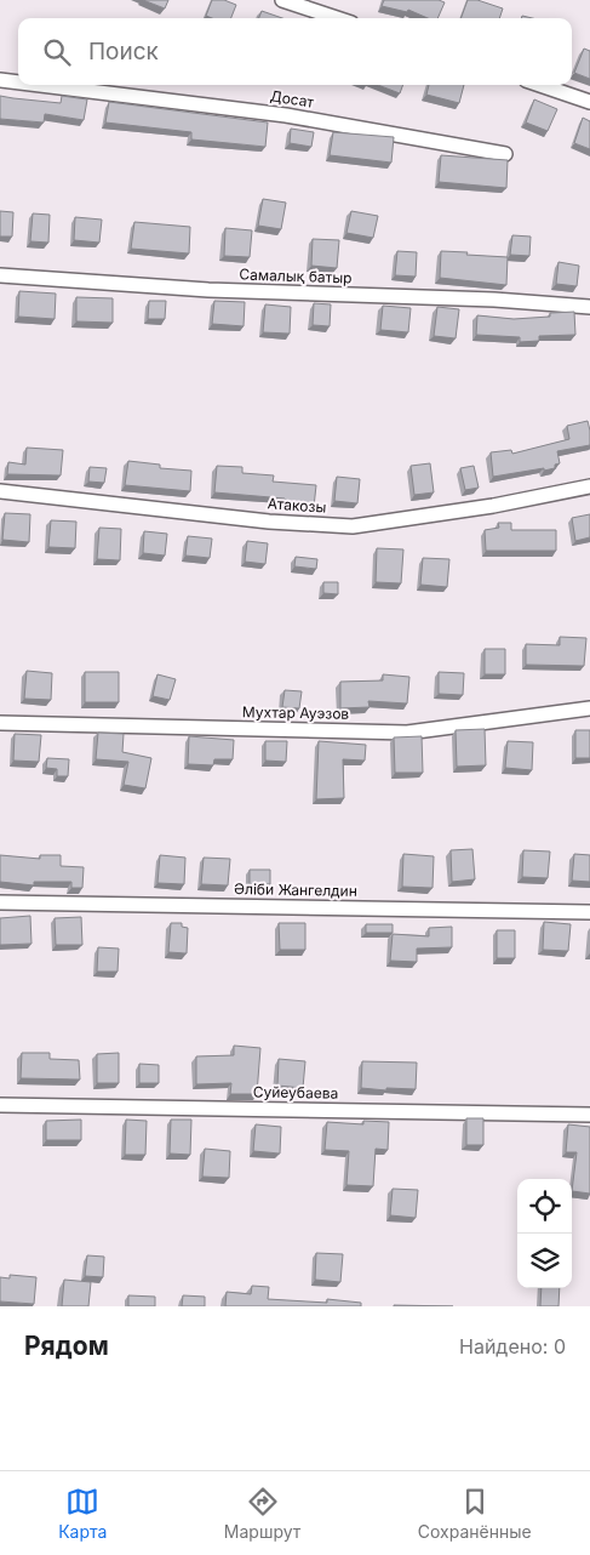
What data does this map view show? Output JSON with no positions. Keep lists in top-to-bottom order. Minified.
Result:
{"streets":{"street":["Досат","Самалық батыр","Атакозы","Мухтар Ауэзов","Әліби Жангелдин","Суйеубаева"]},"page":{"search":"Поиск","heading":["Рядом","Найдено: 0"],"nav":["Карта","Маршрут","Сохранённые"]}}
